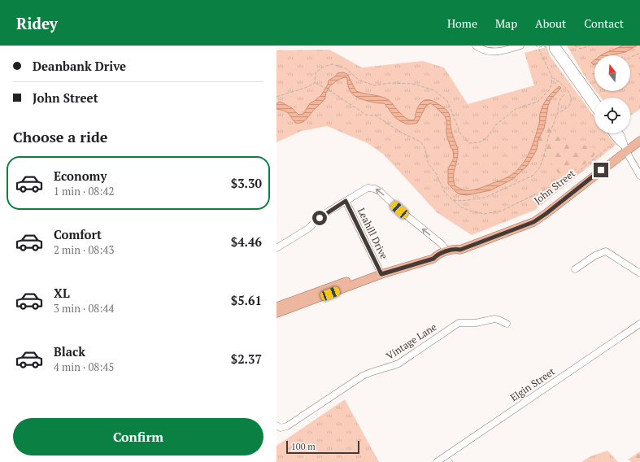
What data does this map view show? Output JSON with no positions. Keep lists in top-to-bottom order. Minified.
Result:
{"streets":{"main road":["John Street"],"street":["Leahill Drive","Vintage Lane","Elgin Street"]},"crossings":[["John Street","Leahill Drive"]],"scale_bar":"100 m","north":"top","page":{"header":"Ridey","nav":["Home","Map","About","Contact"],"banner":["Deanbank Drive","John Street"],"heading":"Choose a ride","list":[{"name":"Economy","note":"1 min · 08:42","value":"$3.30"},{"name":"Comfort","note":"2 min · 08:43","value":"$4.46"},{"name":"XL","note":"3 min · 08:44","value":"$5.61"},{"name":"Black","note":"4 min · 08:45","value":"$2.37"}],"buttons":"Confirm","scale":"100 m"}}
